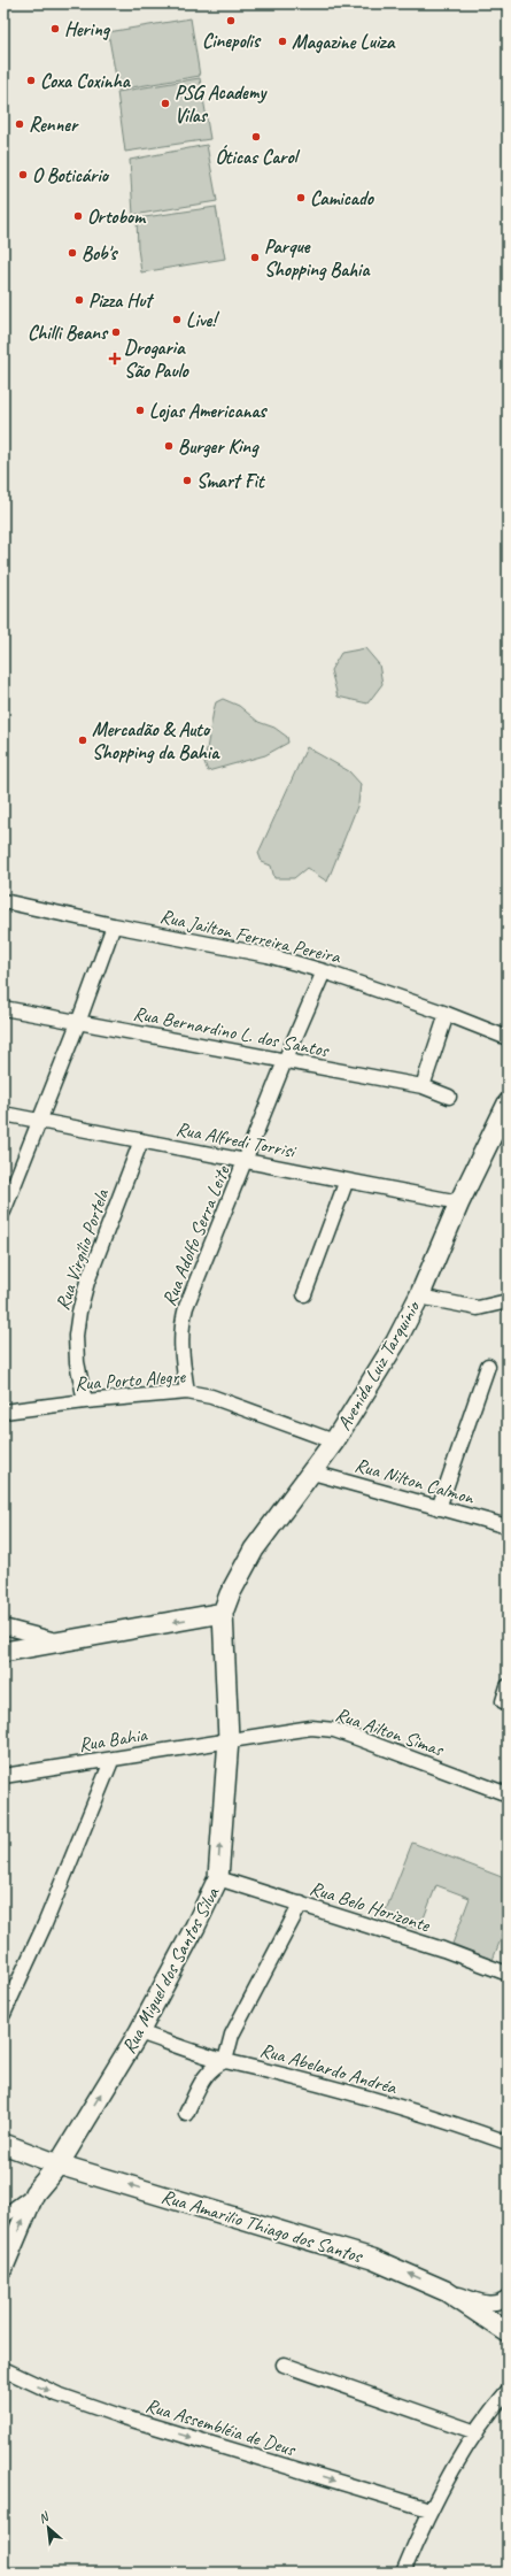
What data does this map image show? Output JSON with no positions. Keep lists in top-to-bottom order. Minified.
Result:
{"streets":{"street":["Rua Jailton Ferreira Pereira","Rua Bernardino L. dos Santos","Rua Alfredi Torrisi","Rua Adolfo Serra Leite","Rua Virgílio Portela","Avenida Luiz Tarquínio","Rua Porto Alegre","Rua Nilton Calmon","Rua Ailton Simas","Rua Bahia","Rua Belo Horizonte","Rua Miguel dos Santos Silva","Rua Abelardo Andréa","Rua Amarilio Thiago dos Santos","Rua Assembléia de Deus"]},"crossings":[["Rua Jailton Ferreira Pereira","Rua Adolfo Serra Leite"],["Rua Bernardino L. dos Santos","Rua Adolfo Serra Leite"],["Rua Alfredi Torrisi","Rua Adolfo Serra Leite"],["Rua Alfredi Torrisi","Rua Virgílio Portela"],["Rua Alfredi Torrisi","Avenida Luiz Tarquínio"],["Rua Adolfo Serra Leite","Rua Porto Alegre"],["Rua Virgílio Portela","Rua Porto Alegre"],["Avenida Luiz Tarquínio","Rua Porto Alegre"],["Avenida Luiz Tarquínio","Rua Nilton Calmon"],["Avenida Luiz Tarquínio","Rua Miguel dos Santos Silva"],["Rua Ailton Simas","Rua Bahia"],["Rua Ailton Simas","Rua Miguel dos Santos Silva"],["Rua Bahia","Rua Miguel dos Santos Silva"],["Rua Belo Horizonte","Rua Miguel dos Santos Silva"],["Rua Miguel dos Santos Silva","Rua Abelardo Andréa"],["Rua Miguel dos Santos Silva","Rua Amarilio Thiago dos Santos"]],"one_way":["Rua Amarilio Thiago dos Santos"],"places":{"other":["Cinepolis","Hering","Magazine Luiza","Coxa Coxinha","PSG Academy Vilas","Renner","Óticas Carol","O Boticário","Camicado","Ortobom","Bob's","Parque Shopping Bahia","Pizza Hut","Live!","Chilli Beans","Lojas Americanas","Burger King","Smart Fit","Mercadão & Auto Shopping da Bahia"],"health":["Drogaria São Paulo"]},"north":"top left"}
